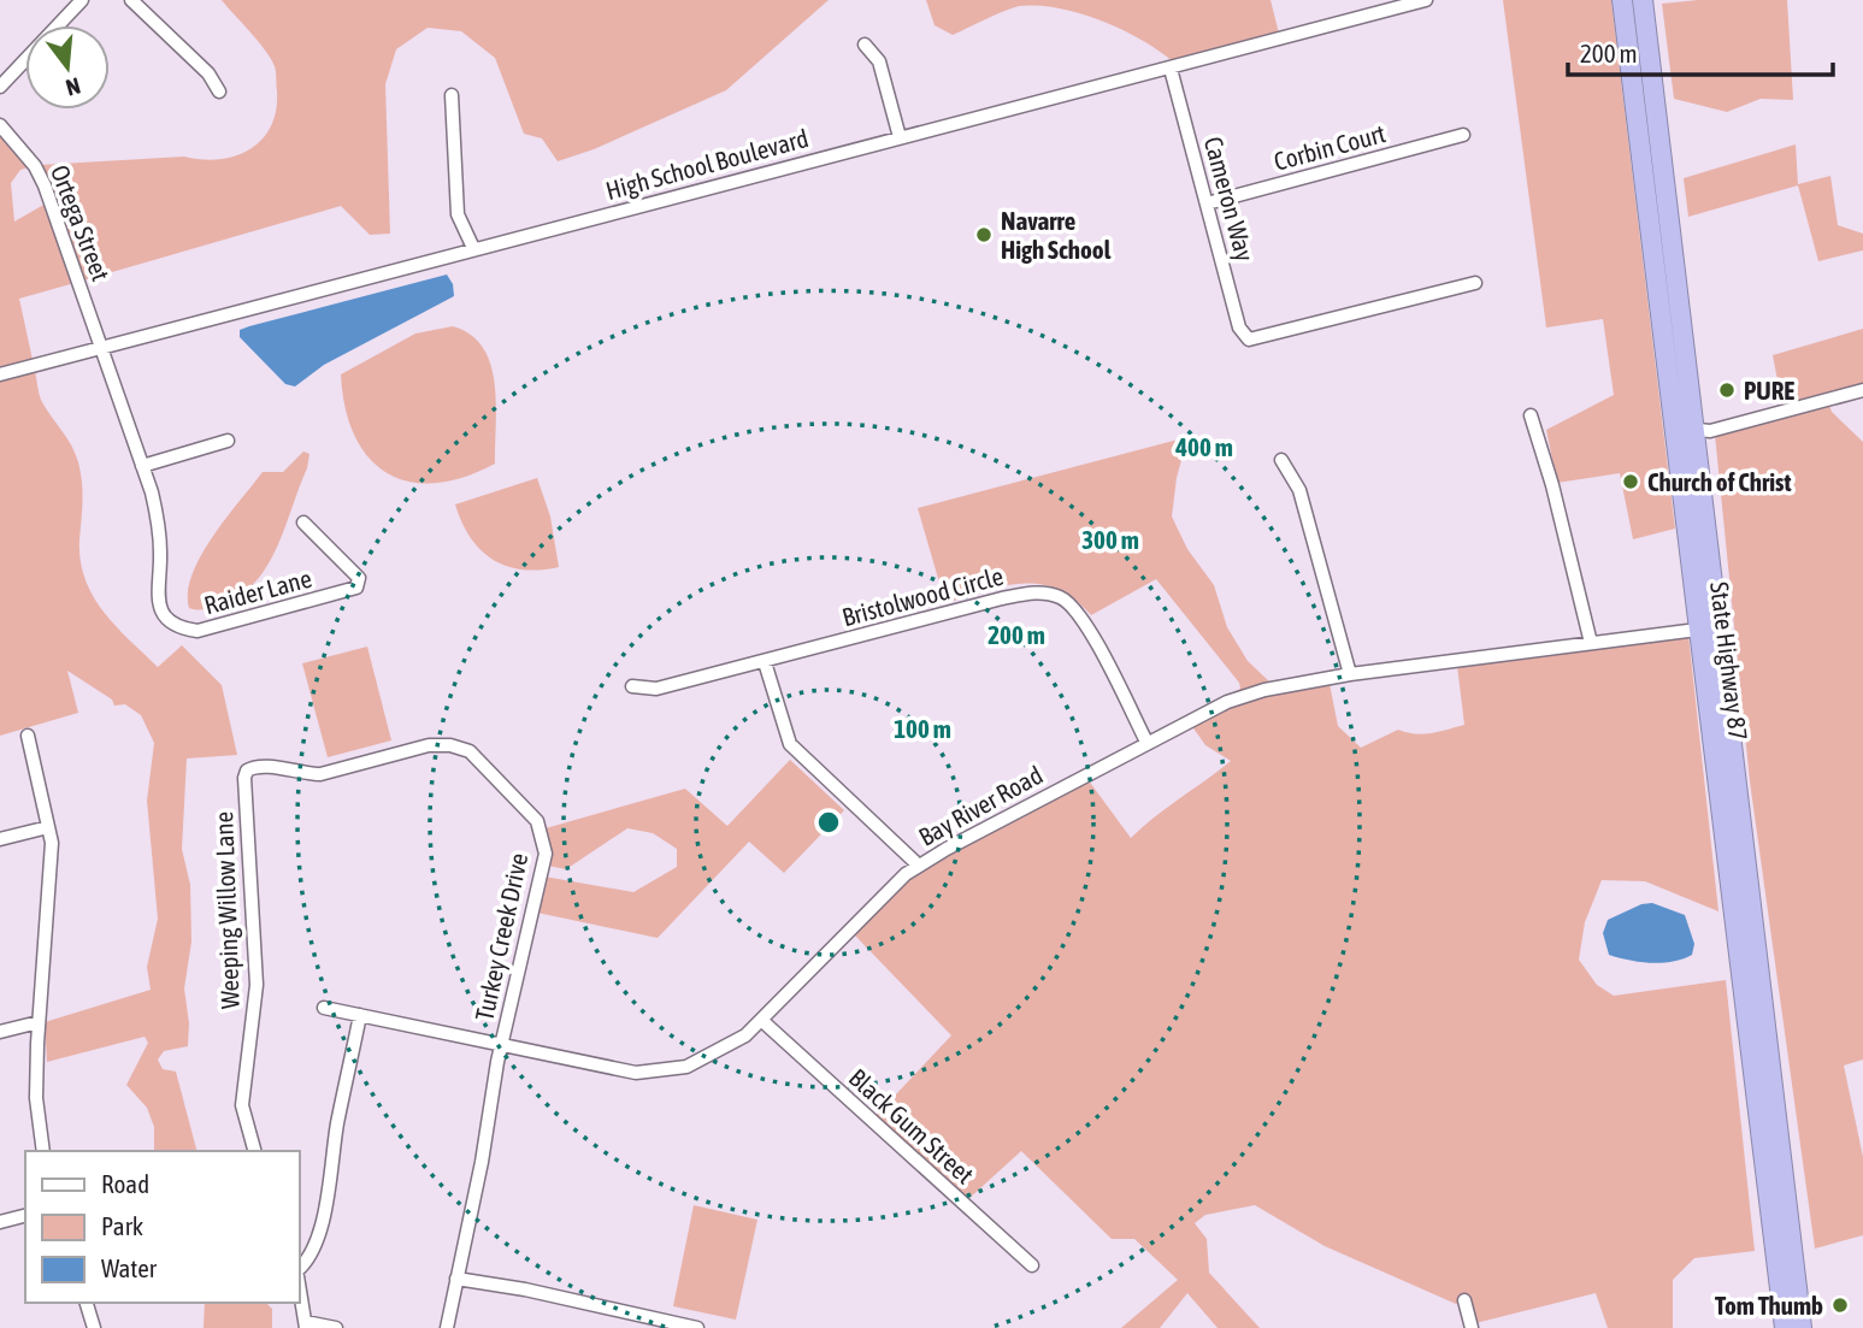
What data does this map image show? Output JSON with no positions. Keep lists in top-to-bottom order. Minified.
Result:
{"streets":{"highway":["State Highway 87"],"street":["Corbin Court","High School Boulevard","Cameron Way","Ortega Street","Raider Lane","Bristolwood Circle","Bay River Road","Weeping Willow Lane","Turkey Creek Drive","Black Gum Street"]},"crossings":[["Corbin Court","Cameron Way"],["High School Boulevard","Cameron Way"],["High School Boulevard","Ortega Street"],["High School Boulevard","Raider Lane"],["Ortega Street","Raider Lane"],["Bristolwood Circle","Bay River Road"],["State Highway 87","Bay River Road"],["Bay River Road","Turkey Creek Drive"],["Bay River Road","Black Gum Street"],["Weeping Willow Lane","Turkey Creek Drive"]],"places":["Navarre High School","PURE","Church of Christ","Tom Thumb"],"legend":["Road","Park","Water"],"scale_bar":"200 m","north":"bottom","rings":["400 m","300 m","200 m","100 m"]}
